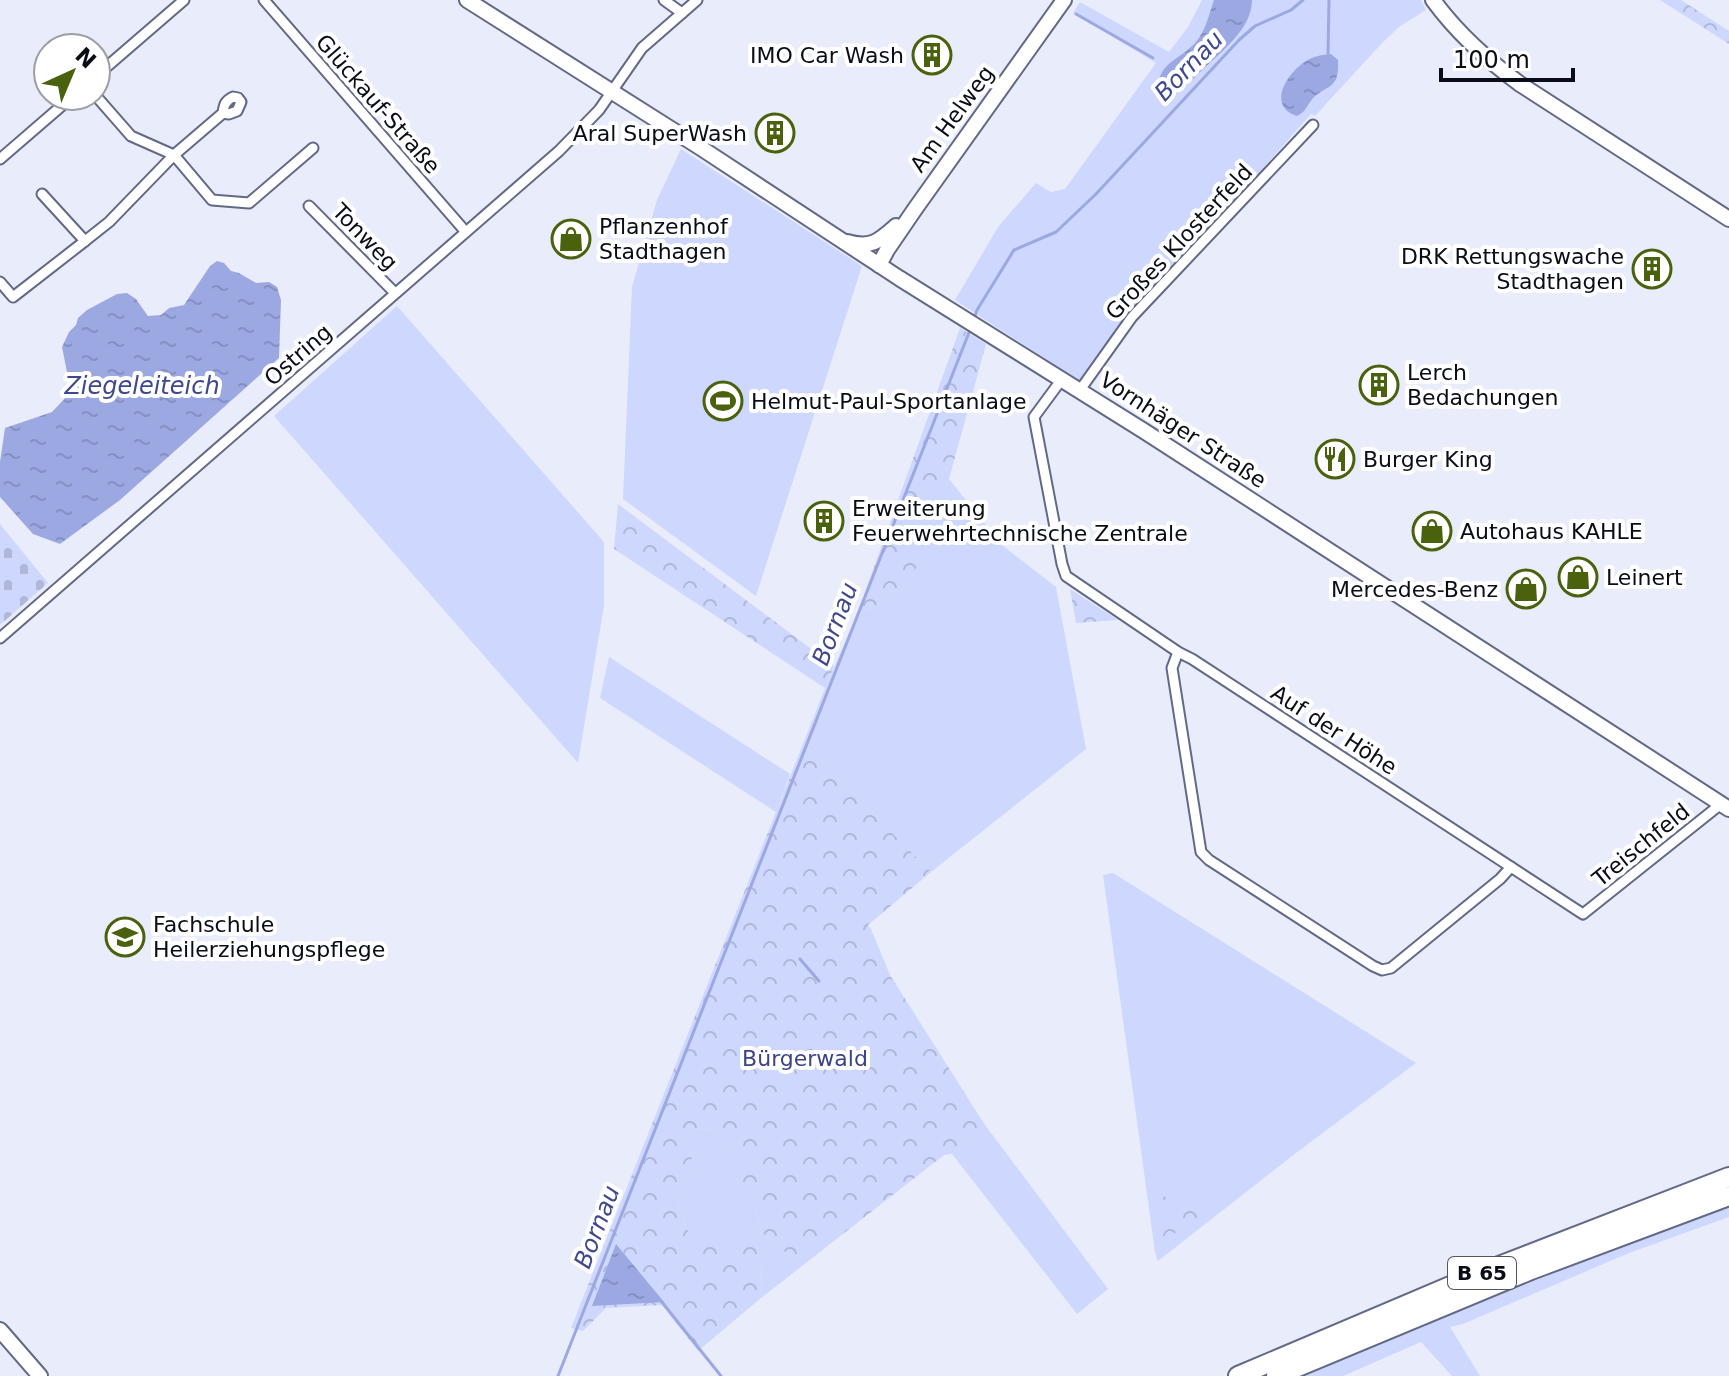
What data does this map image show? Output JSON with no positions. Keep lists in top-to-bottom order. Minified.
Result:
{"streets":{"highway":["B 65"],"main road":["Am Helweg","Vornhäger Straße"],"street":["Glückauf-Straße","Tonweg","Großes Klosterfeld","Ostring","Auf der Höhe","Treischfeld"]},"crossings":[["Glückauf-Straße","Ostring"],["Am Helweg","Vornhäger Straße"],["Tonweg","Ostring"],["Großes Klosterfeld","Vornhäger Straße"],["Ostring","Vornhäger Straße"],["Vornhäger Straße","Auf der Höhe"],["Vornhäger Straße","Treischfeld"],["Auf der Höhe","Treischfeld"]],"water":["Bornau","Ziegeleiteich"],"parks":["Bürgerwald"],"places":{"building":["IMO Car Wash","Aral SuperWash","DRK Rettungswache Stadthagen","Lerch Bedachungen","Erweiterung Feuerwehrtechnische Zentrale"],"shop":["Pflanzenhof Stadthagen","Autohaus KAHLE","Leinert","Mercedes-Benz"],"sports":["Helmut-Paul-Sportanlage"],"restaurant":["Burger King"],"school or university":["Fachschule Heilerziehungspflege"]},"scale_bar":"100 m","north":"top right"}
